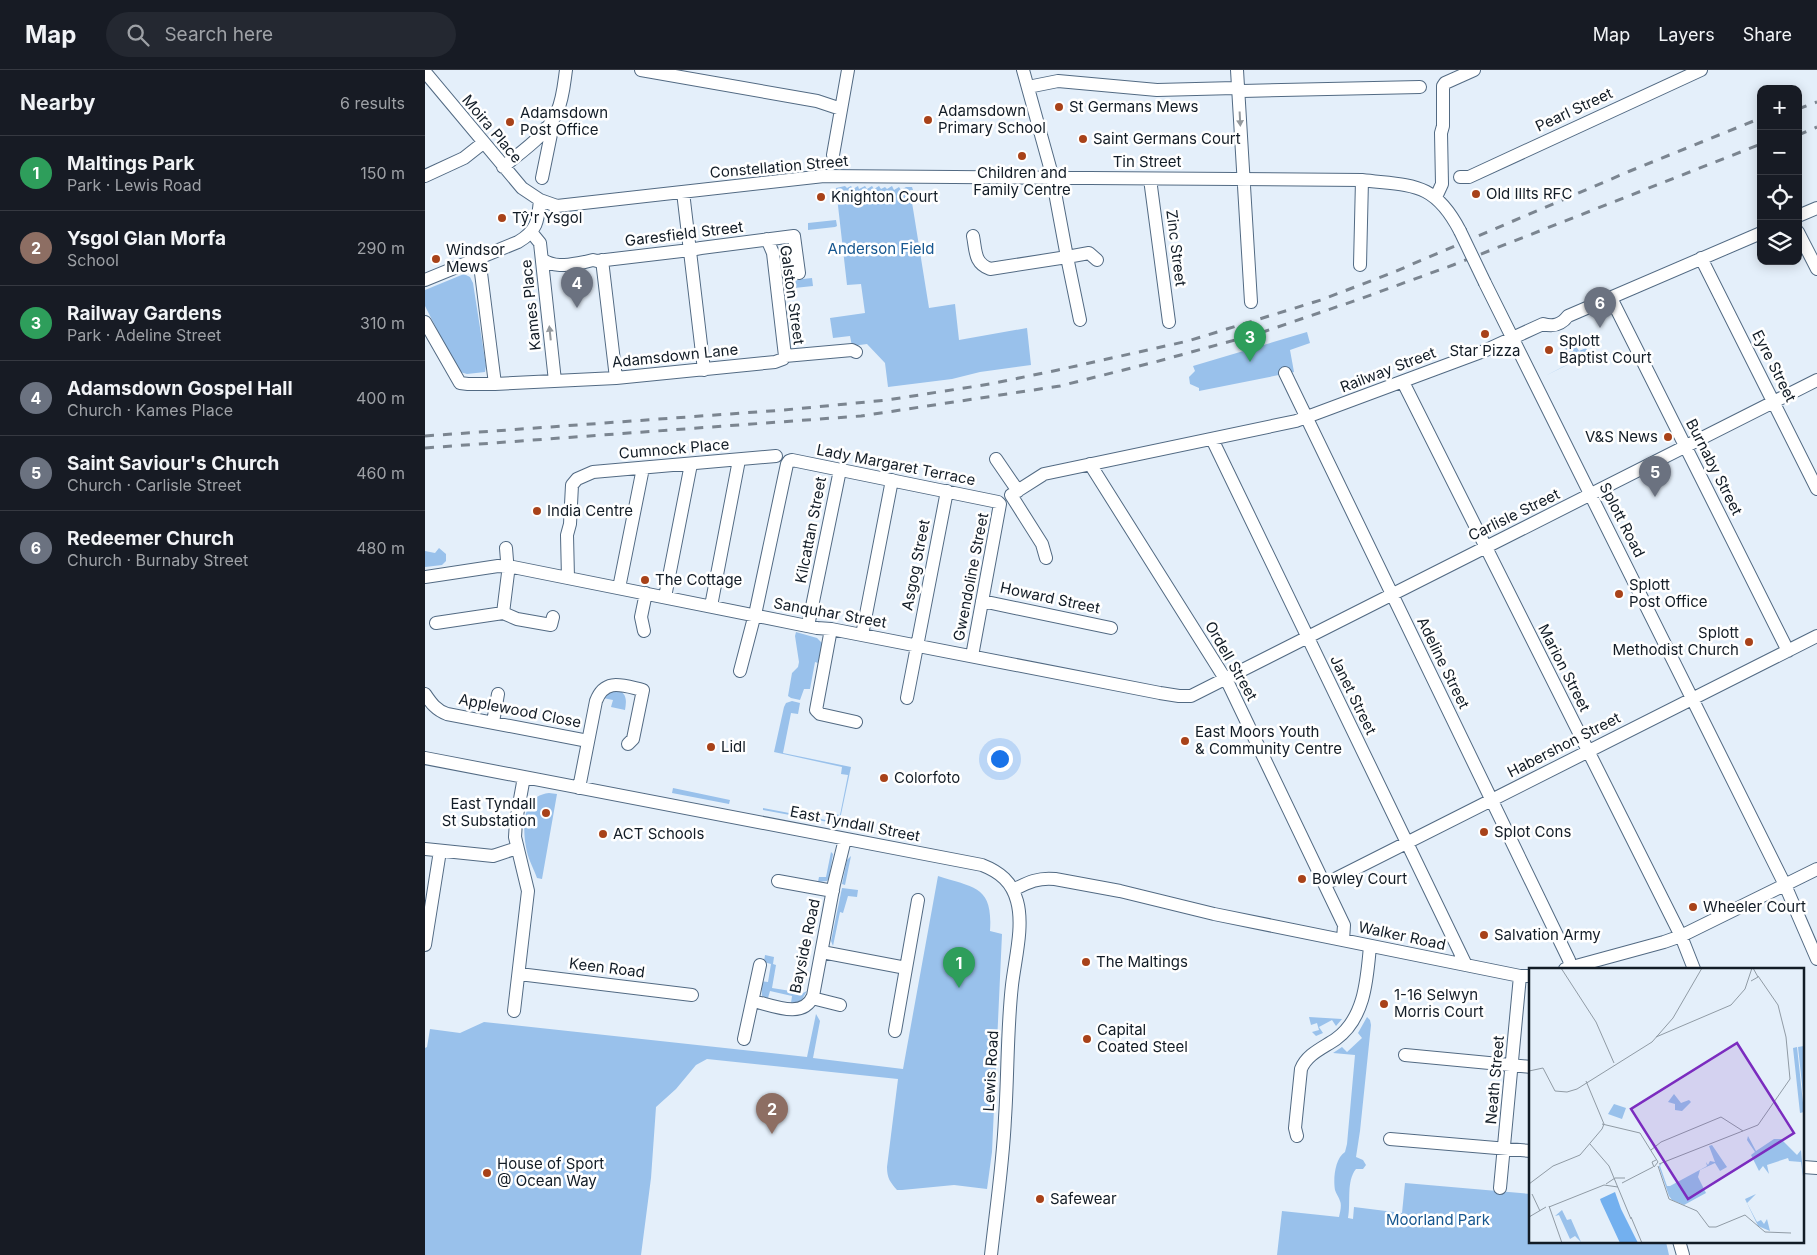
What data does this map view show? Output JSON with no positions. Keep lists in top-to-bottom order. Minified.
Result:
{"streets":{"street":["Pearl Street","Moira Place","Tin Street","Constellation Street","Garesfield Street","Zinc Street","Galston Street","Kames Place","Adamsdown Lane","Eyre Street","Railway Street","Cumnock Place","Lady Margaret Terrace","Burnaby Street","Carlisle Street","Splott Road","Kilcattan Street","Asgog Street","Gwendoline Street","Howard Street","Sanquhar Street","Ordell Street","Adeline Street","Marion Street","Janet Street","Applewood Close","Habershon Street","East Tyndall Street","Walker Road","Bayside Road","Keen Road","Lewis Road","Neath Street"]},"crossings":[["Moira Place","Constellation Street"],["Tin Street","Constellation Street"],["Tin Street","Zinc Street"],["Tin Street","Splott Road"],["Garesfield Street","Galston Street"],["Garesfield Street","Kames Place"],["Galston Street","Adamsdown Lane"],["Kames Place","Adamsdown Lane"],["Eyre Street","Railway Street"],["Eyre Street","Carlisle Street"],["Railway Street","Burnaby Street"],["Railway Street","Splott Road"],["Railway Street","Ordell Street"],["Railway Street","Adeline Street"],["Railway Street","Marion Street"],["Railway Street","Janet Street"],["Cumnock Place","Sanquhar Street"],["Lady Margaret Terrace","Kilcattan Street"],["Lady Margaret Terrace","Asgog Street"],["Lady Margaret Terrace","Gwendoline Street"],["Lady Margaret Terrace","Sanquhar Street"],["Burnaby Street","Carlisle Street"],["Burnaby Street","Habershon Street"],["Carlisle Street","Splott Road"],["Carlisle Street","Sanquhar Street"],["Carlisle Street","Ordell Street"],["Carlisle Street","Adeline Street"],["Carlisle Street","Marion Street"],["Carlisle Street","Janet Street"],["Splott Road","Habershon Street"],["Kilcattan Street","Sanquhar Street"],["Asgog Street","Sanquhar Street"],["Gwendoline Street","Howard Street"],["Gwendoline Street","Sanquhar Street"],["Sanquhar Street","Ordell Street"],["Ordell Street","Habershon Street"],["Ordell Street","Walker Road"],["Adeline Street","Habershon Street"],["Marion Street","Habershon Street"],["Janet Street","Habershon Street"],["Janet Street","Walker Road"],["East Tyndall Street","Walker Road"],["East Tyndall Street","Bayside Road"],["East Tyndall Street","Lewis Road"],["Walker Road","Lewis Road"],["Walker Road","Neath Street"]],"parks":["Anderson Field","Moorland Park"],"places":["St Germans Mews","Adamsdown Primary School","Adamsdown Post Office","Saint Germans Court","Children and Family Centre","Old Illts RFC","Knighton Court","Tŷ'r Ysgol","Windsor Mews","Star Pizza","Splott Baptist Court","V&S News","India Centre","The Cottage","Splott Post Office","Splott Methodist Church","East Moors Youth & Community Centre","Lidl","Colorfoto","East Tyndall St Substation","Splot Cons","ACT Schools","Bowley Court","Wheeler Court","Salvation Army","The Maltings","1-16 Selwyn Morris Court","Capital Coated Steel","House of Sport @ Ocean Way","Safewear"],"page":{"header":"Map","search":"Search here","nav":["Map","Layers","Share"],"heading":["Nearby","6 results"],"map_buttons":["+","−"],"list":[{"mark":"1","name":"Maltings Park","note":"Park · Lewis Road","value":"150 m"},{"mark":"2","name":"Ysgol Glan Morfa","note":"School","value":"290 m"},{"mark":"3","name":"Railway Gardens","note":"Park · Adeline Street","value":"310 m"},{"mark":"4","name":"Adamsdown Gospel Hall","note":"Church · Kames Place","value":"400 m"},{"mark":"5","name":"Saint Saviour's Church","note":"Church · Carlisle Street","value":"460 m"},{"mark":"6","name":"Redeemer Church","note":"Church · Burnaby Street","value":"480 m"}],"pins":["4","6","3","5","1","2"]}}
